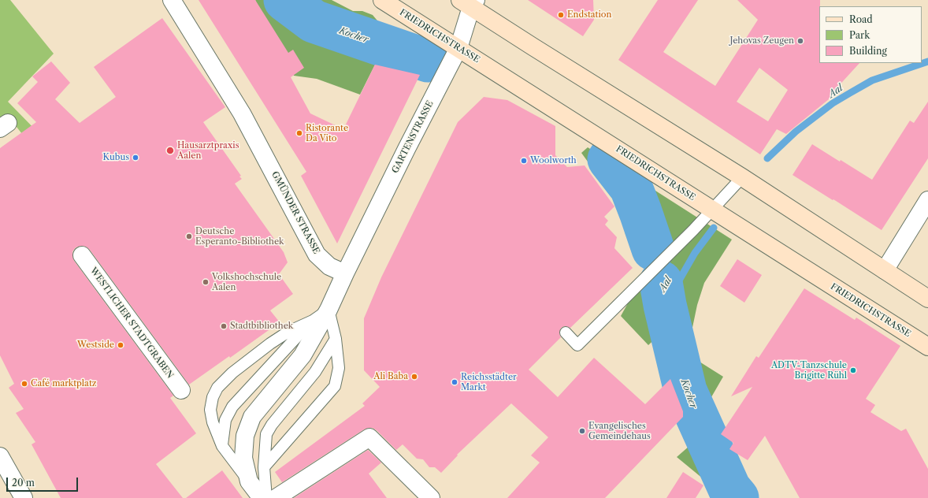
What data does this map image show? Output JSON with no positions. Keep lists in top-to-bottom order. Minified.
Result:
{"streets":{"main road":["FRIEDRICHSTRASSE"],"street":["GARTENSTRASSE","GMÜNDER STRASSE","WESTLICHER STADTGRABEN"]},"crossings":[["FRIEDRICHSTRASSE","GARTENSTRASSE"],["GARTENSTRASSE","GMÜNDER STRASSE"]],"water":["Kocher","Aal"],"places":["Endstation","Jehovas Zeugen","Ristorante Da Vito","Hausarztpraxis Aalen","Kubus","Woolworth","Deutsche Esperanto-Bibliothek","Volkshochschule Aalen","Stadtbibliothek","Westside","ADTV-Tanzschule Brigitte Rühl","Ali Baba","Reichsstädter Markt","Café marktplatz","Evangelisches Gemeindehaus"],"legend":["Road","Park","Building"],"scale_bar":"20 m"}
